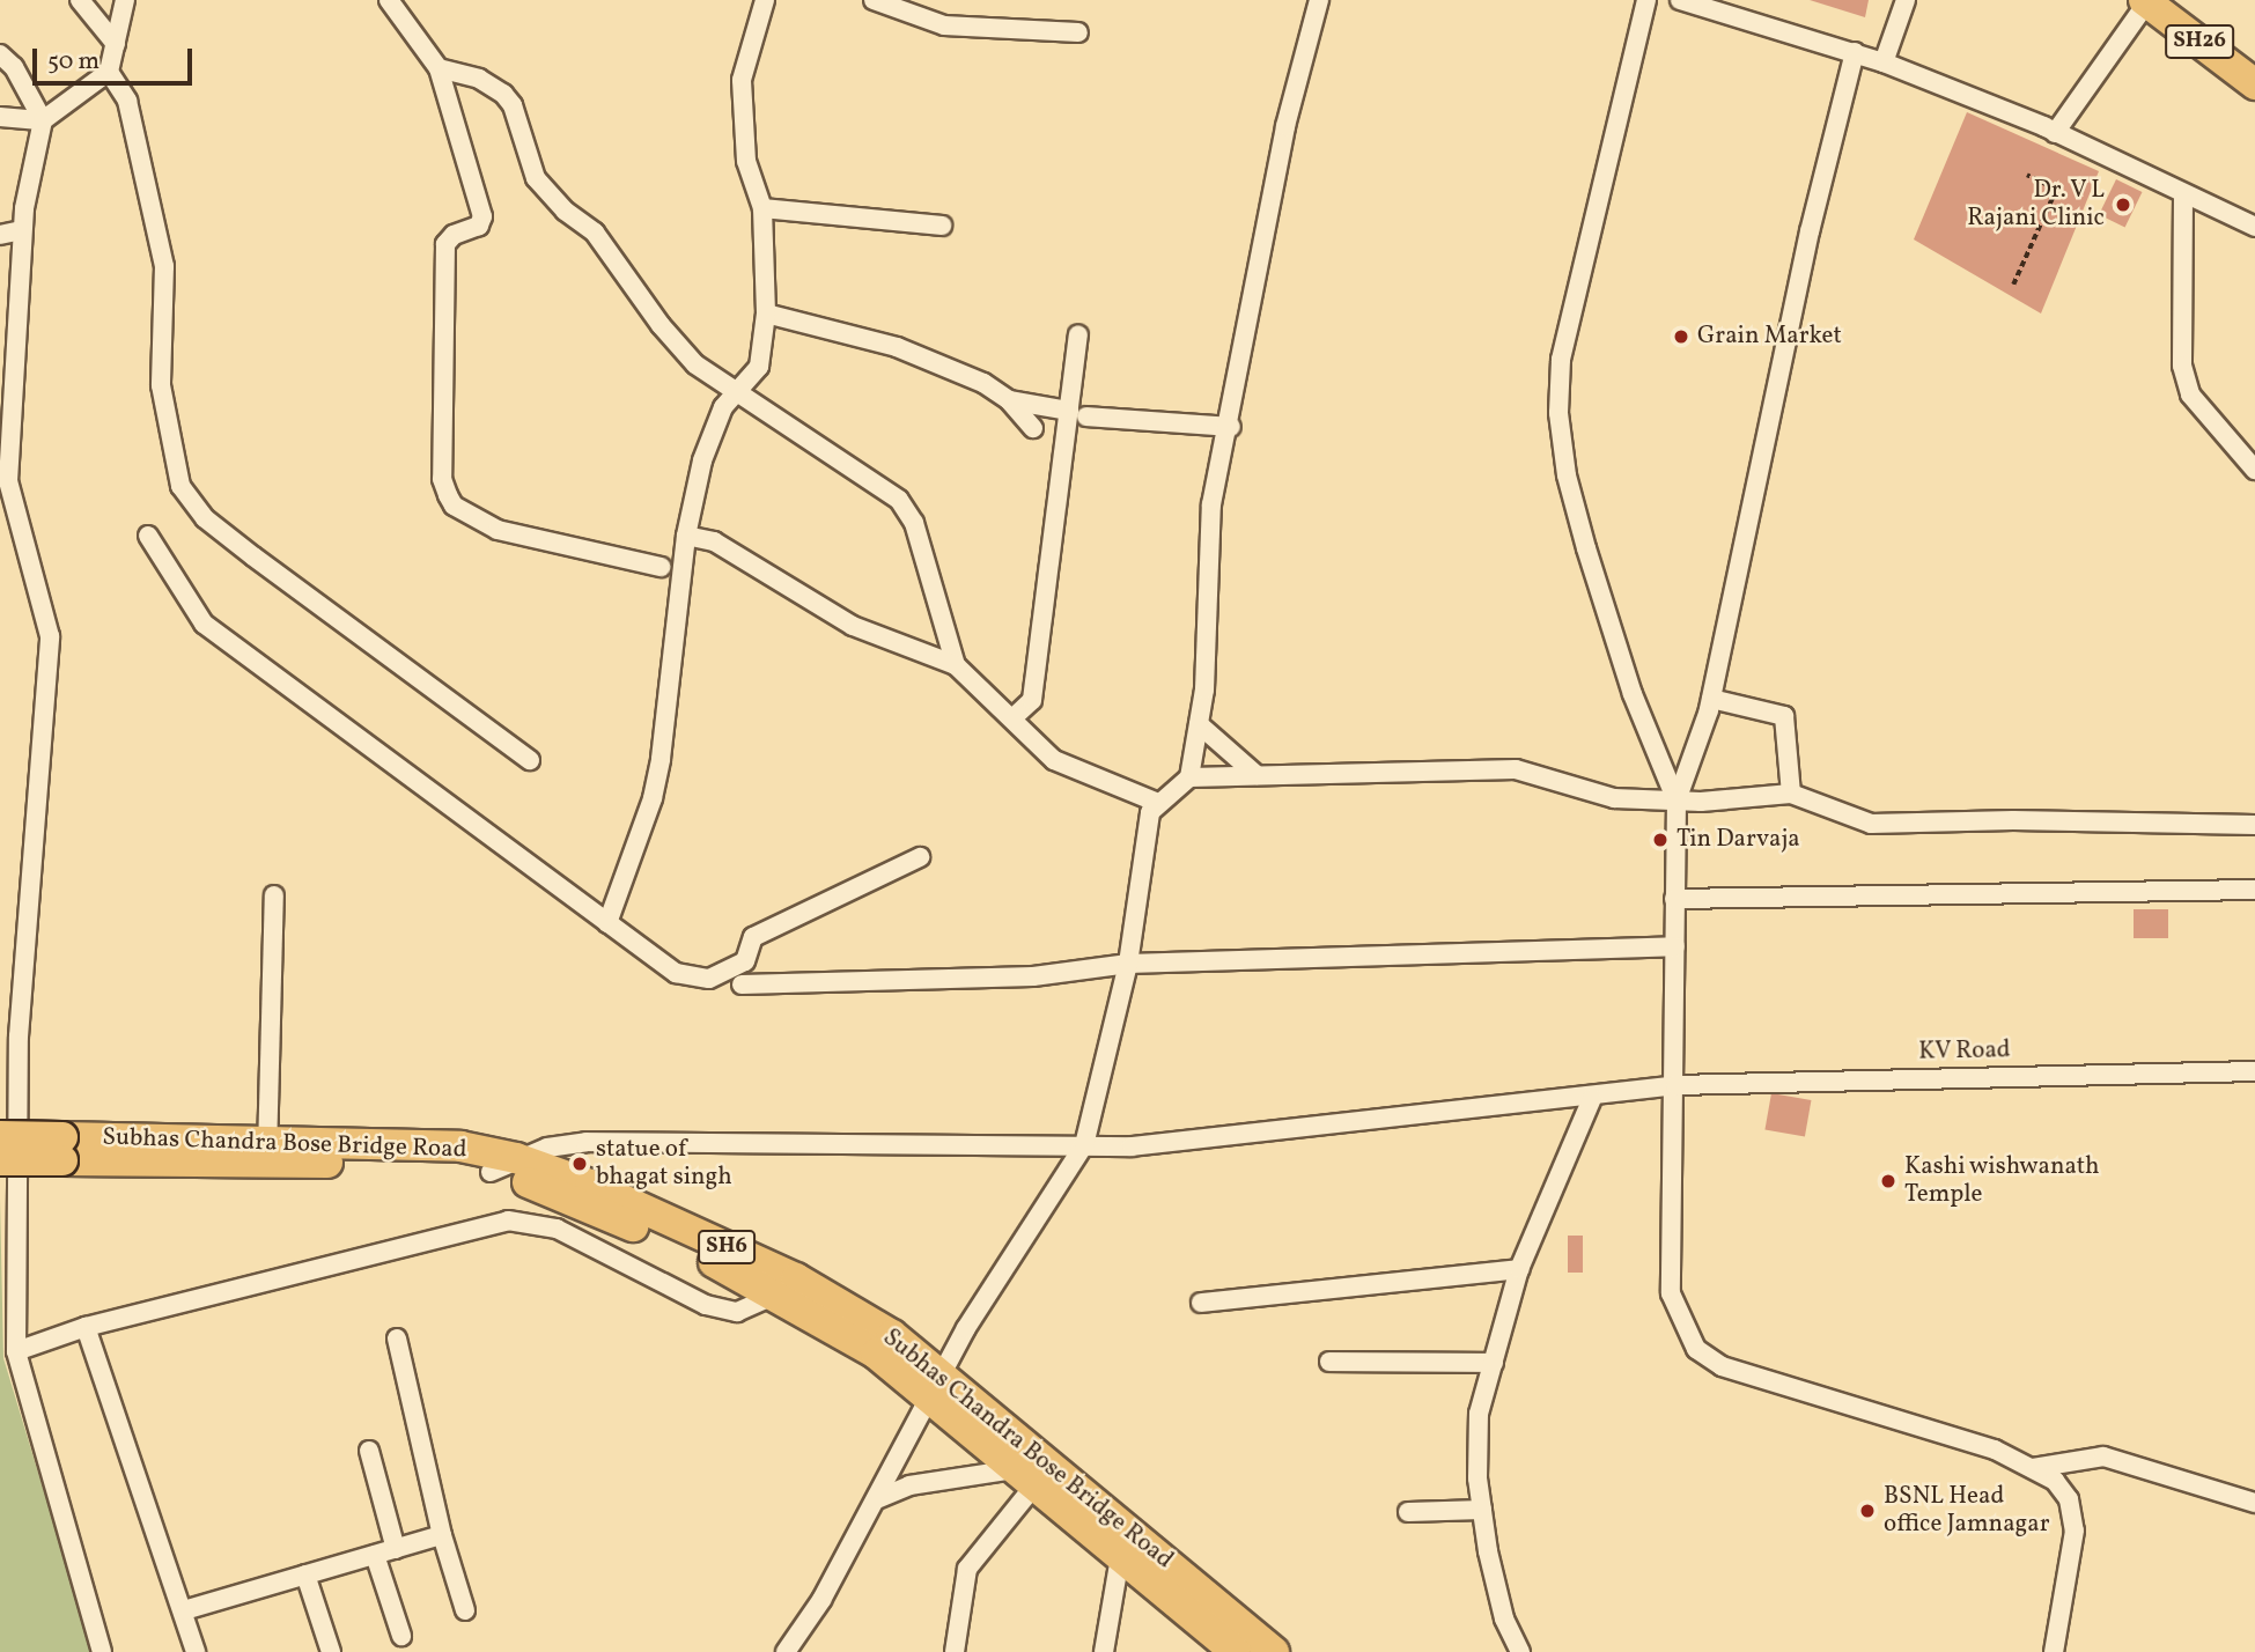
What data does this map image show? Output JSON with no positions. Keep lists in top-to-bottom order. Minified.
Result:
{"streets":{"main road":["SH26","Subhas Chandra Bose Bridge Road","SH6"],"street":["KV Road"]},"crossings":[["KV Road","Subhas Chandra Bose Bridge Road"],["Subhas Chandra Bose Bridge Road","SH6"]],"places":["Dr. V L Rajani Clinic","Grain Market","Tin Darvaja","statue of bhagat singh","Kashi wishwanath Temple","BSNL Head office Jamnagar"],"scale_bar":"50 m"}
